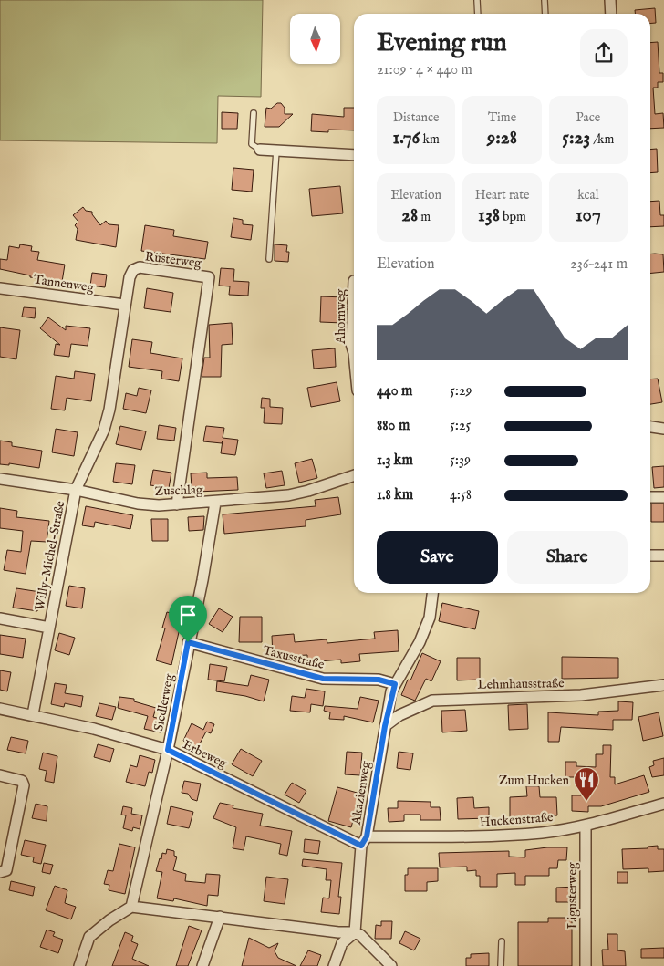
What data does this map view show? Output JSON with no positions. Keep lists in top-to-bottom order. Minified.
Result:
{"streets":{"street":["Rüsterweg","Tannenweg","Ahornweg","Zuschlag","Willy-Michel-Straße","Taxusstraße","Lehmhausstraße","Siedlerweg","Erbeweg","Akazienweg","Huckenstraße","Ligusterweg"]},"crossings":[["Rüsterweg","Tannenweg"],["Rüsterweg","Zuschlag"],["Rüsterweg","Willy-Michel-Straße"],["Zuschlag","Willy-Michel-Straße"],["Zuschlag","Siedlerweg"],["Willy-Michel-Straße","Erbeweg"],["Taxusstraße","Siedlerweg"],["Taxusstraße","Akazienweg"],["Lehmhausstraße","Akazienweg"],["Siedlerweg","Erbeweg"],["Erbeweg","Akazienweg"],["Erbeweg","Huckenstraße"],["Akazienweg","Huckenstraße"],["Huckenstraße","Ligusterweg"]],"places":{"restaurant":["Zum Hucken"]},"north":"bottom","page":{"heading":["Evening run","21:09 · 4 × 440 m"],"stats":[["Distance","1.76 km"],["Time","9:28"],["Pace","5:23 /km"],["Elevation","28 m"],["Heart rate","138 bpm"],["kcal","107"]],"chart":["Elevation","236–241 m"],"list":[{"name":"440 m","note":"5:29"},{"name":"880 m","note":"5:25"},{"name":"1.3 km","note":"5:39"},{"name":"1.8 km","note":"4:58"}],"buttons":["Save","Share"]}}
